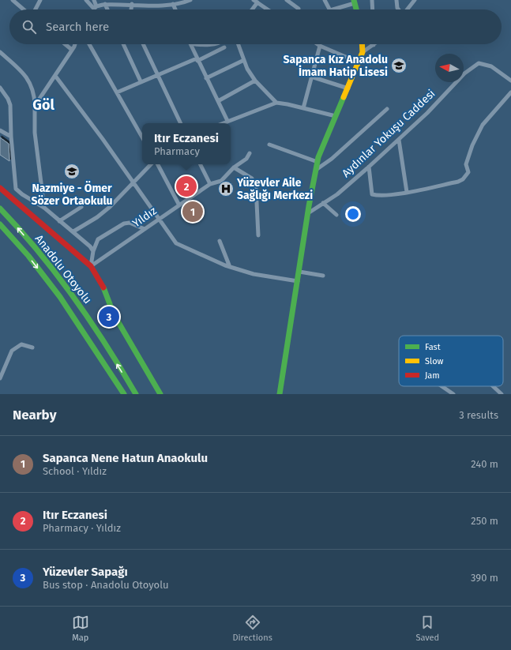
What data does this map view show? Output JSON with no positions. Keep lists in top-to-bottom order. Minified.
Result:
{"streets":{"main road":["Anadolu Otoyolu"],"street":["Aydınlar Yokuşu Caddesi","Yıldız"]},"districts":["Göl"],"places":{"school or university":["Sapanca Kız Anadolu İmam Hatip Lisesi","Nazmiye - Ömer Sözer Ortaokulu"],"hospital":["Yüzevler Aile Sağlığı Merkezi"]},"legend":["Fast","Slow","Jam"],"north":"left","page":{"search":"Search here","popup":["Itır Eczanesi","Pharmacy"],"pins":["2","1","3"],"heading":["Nearby","3 results"],"list":[{"mark":"1","name":"Sapanca Nene Hatun Anaokulu","note":"School · Yıldız","value":"240 m"},{"mark":"2","name":"Itır Eczanesi","note":"Pharmacy · Yıldız","value":"250 m"},{"mark":"3","name":"Yüzevler Sapağı","note":"Bus stop · Anadolu Otoyolu","value":"390 m"}],"nav":["Map","Directions","Saved"]}}
